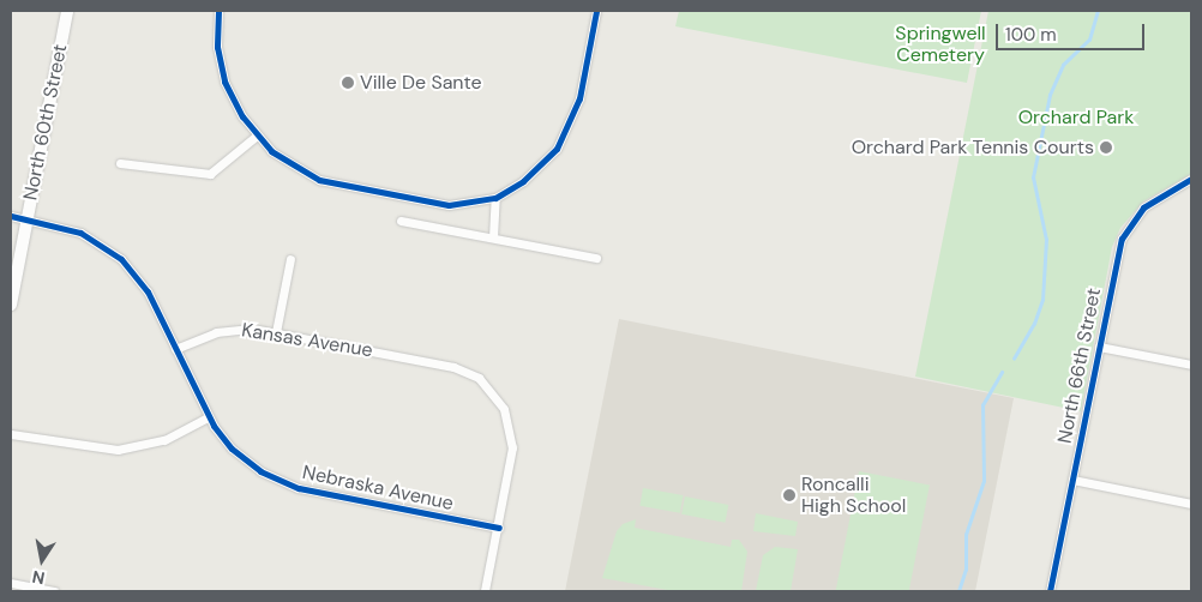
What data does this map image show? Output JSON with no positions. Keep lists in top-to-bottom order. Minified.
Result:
{"streets":{"main road":["North 60th Street"],"street":["Kansas Avenue","North 66th Street","Nebraska Avenue"]},"crossings":[["Kansas Avenue","Nebraska Avenue"]],"parks":["Springwell Cemetery","Orchard Park"],"places":["Ville De Sante","Orchard Park Tennis Courts","Roncalli High School"],"scale_bar":"100 m","north":"bottom"}
